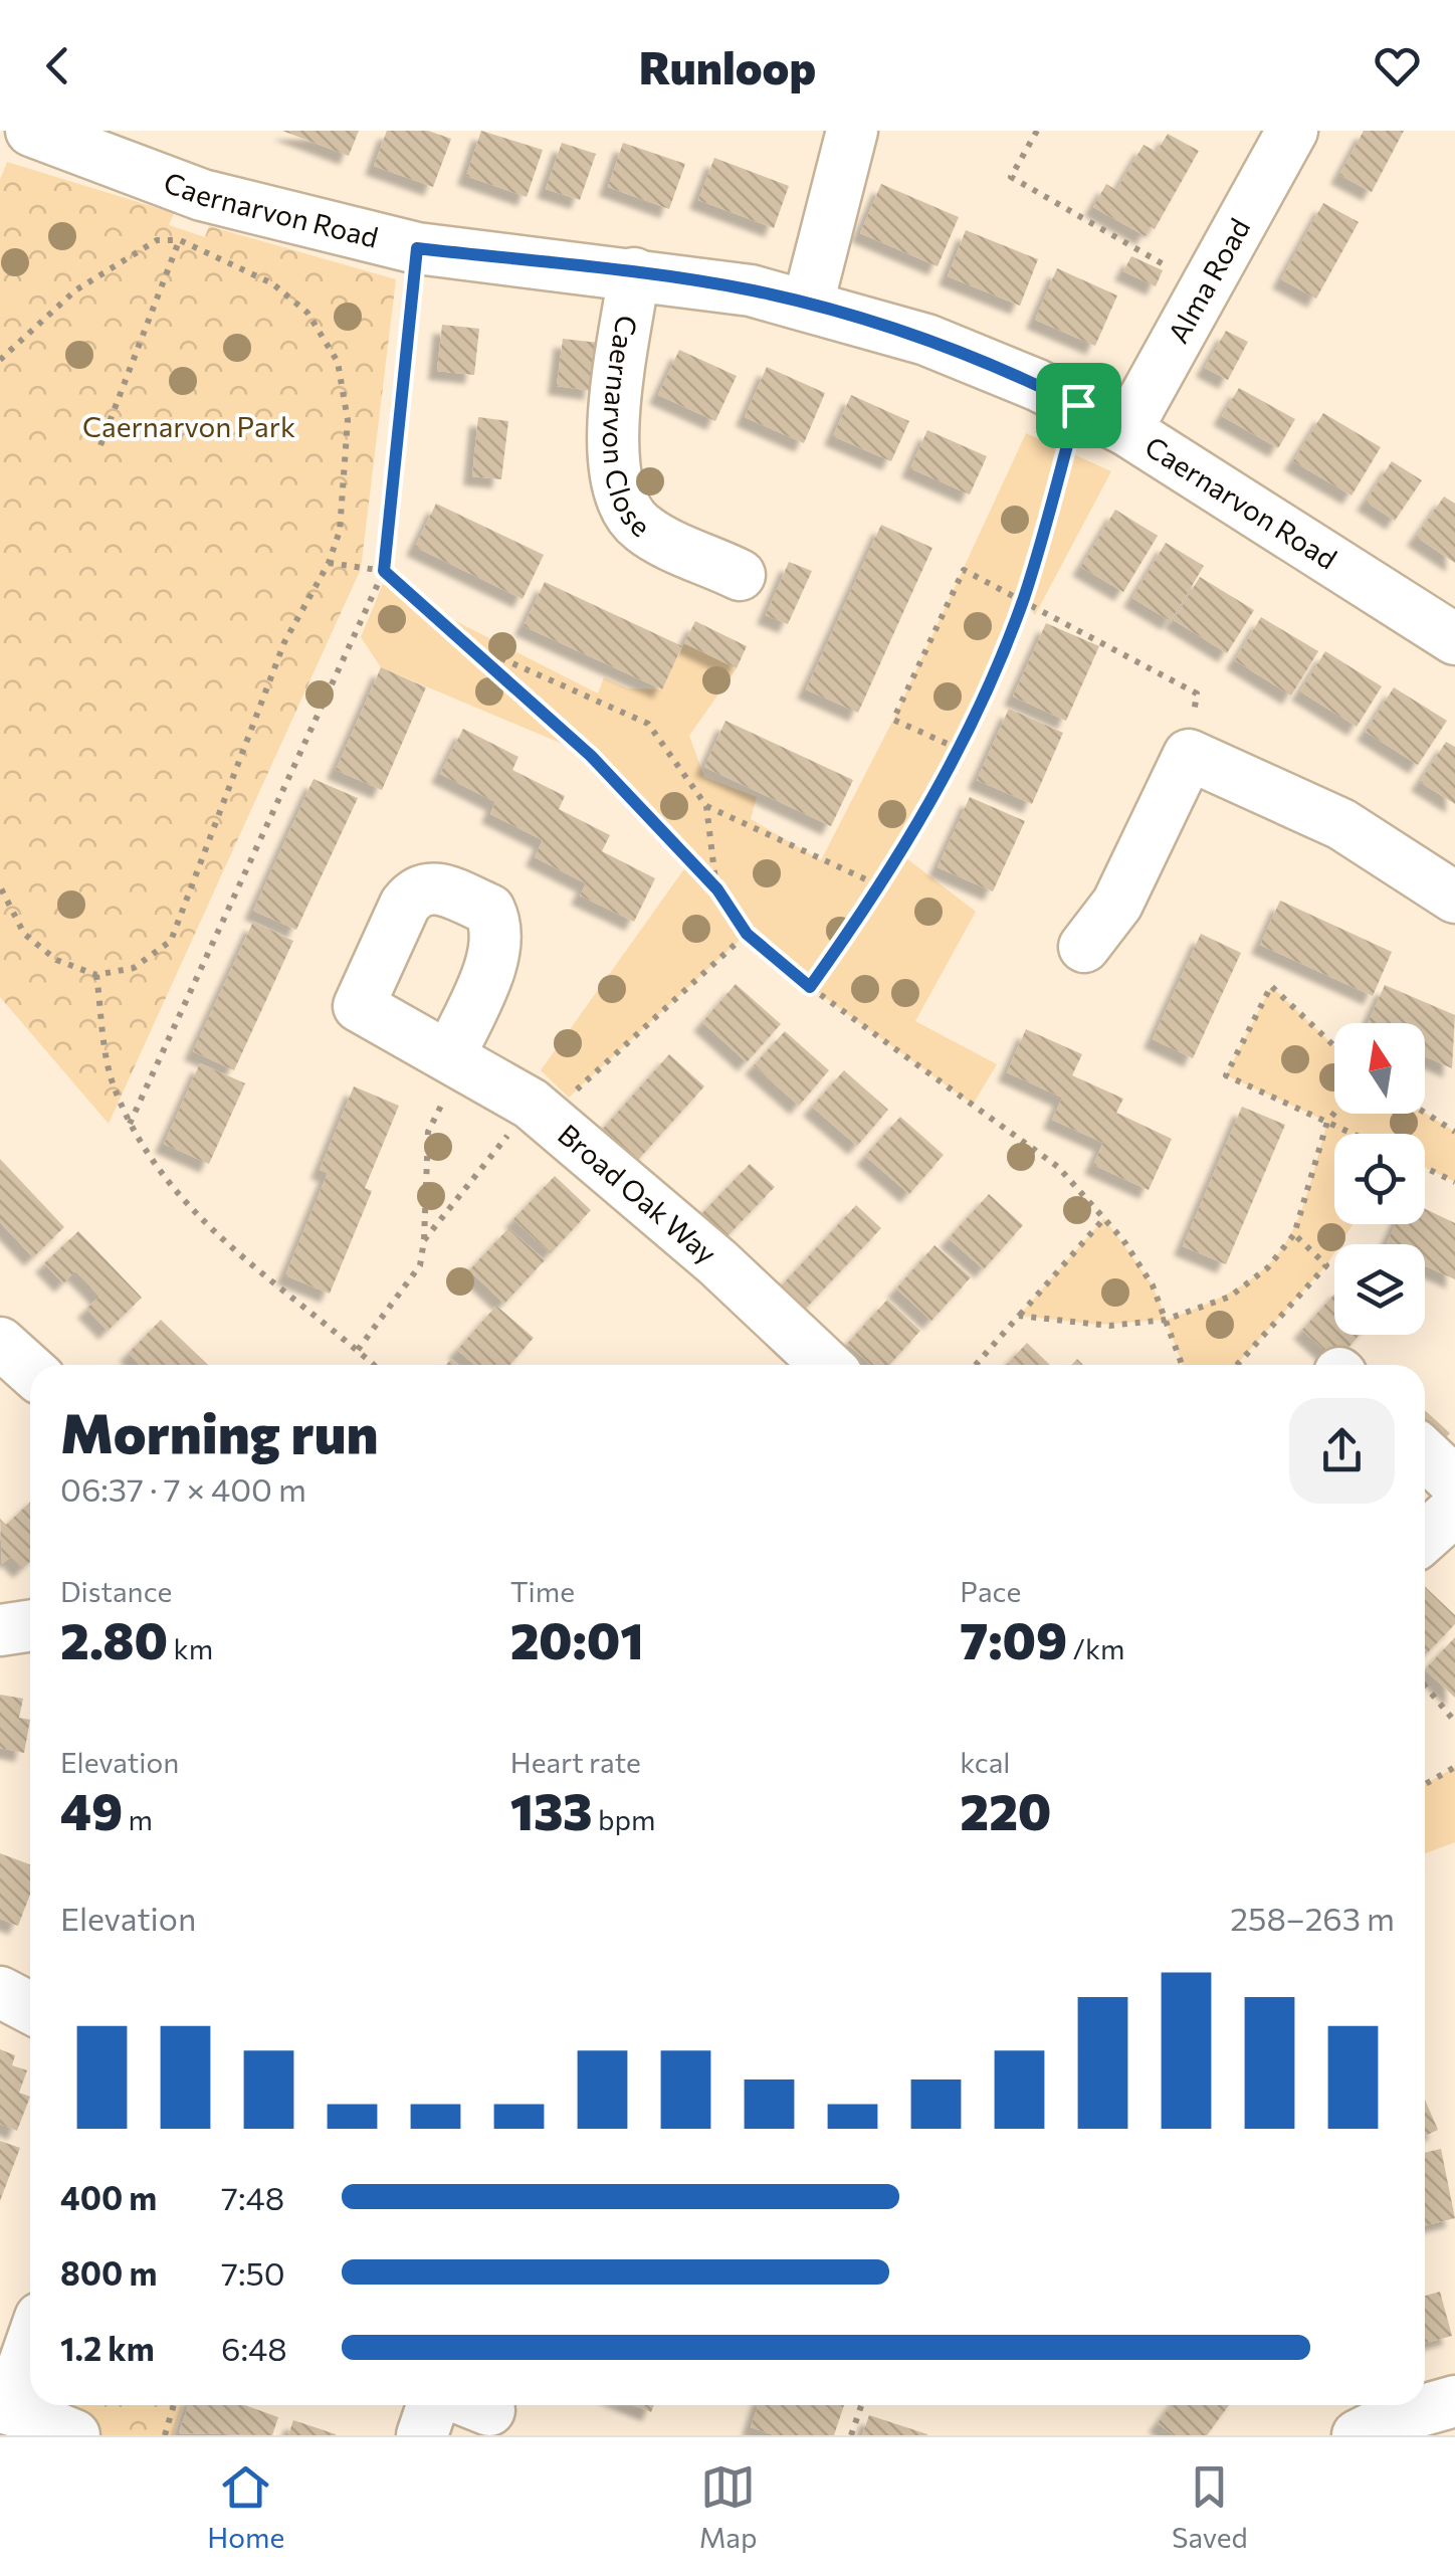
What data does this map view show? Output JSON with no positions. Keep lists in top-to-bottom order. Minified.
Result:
{"streets":{"street":["Caernarvon Road","Alma Road","Caernarvon Close","Broad Oak Way"]},"crossings":[["Caernarvon Road","Alma Road"],["Caernarvon Road","Caernarvon Close"]],"parks":["Caernarvon Park"],"north":"top","page":{"header":"Runloop","heading":["Morning run","06:37 · 7 × 400 m"],"stats":[["Distance","2.80 km"],["Time","20:01"],["Pace","7:09 /km"],["Elevation","49 m"],["Heart rate","133 bpm"],["kcal","220"]],"chart":["Elevation","258–263 m"],"list":[{"name":"400 m","note":"7:48"},{"name":"800 m","note":"7:50"},{"name":"1.2 km","note":"6:48"}],"tabs":["Home","Map","Saved"]}}
